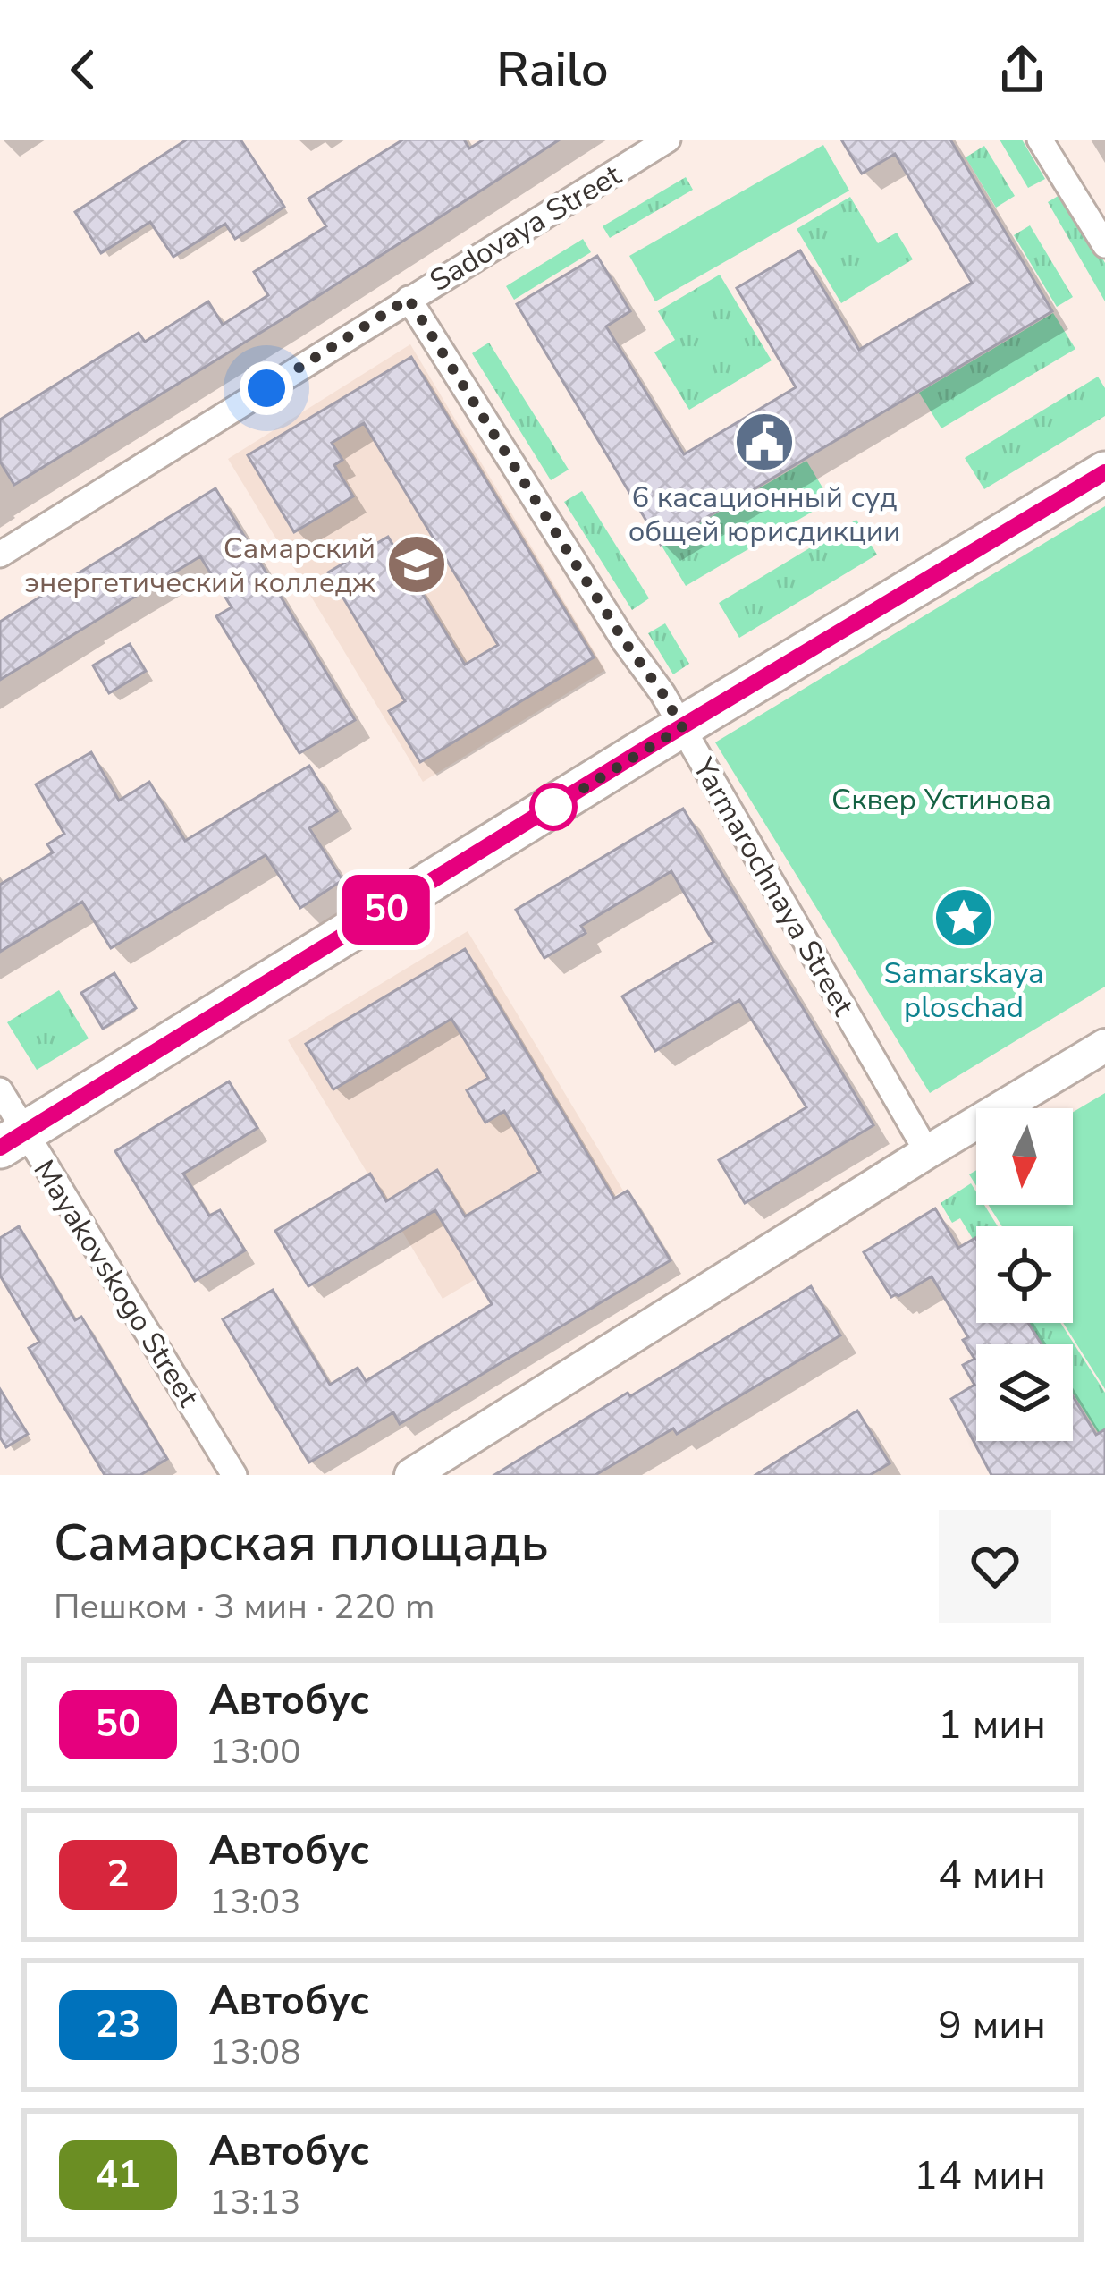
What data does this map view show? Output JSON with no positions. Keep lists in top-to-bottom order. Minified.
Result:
{"streets":{"street":["Sadovaya Street","Yarmarochnaya Street","Mayakovskogo Street"]},"crossings":[["Sadovaya Street","Yarmarochnaya Street"]],"parks":["Сквер Устинова"],"places":{"public building":["6 касационный суд общей юрисдикции"],"school or university":["Самарский энергетический колледж"],"place":["Samarskaya ploschad"]},"lines":["bus line 50"],"north":"bottom","page":{"header":"Railo","on_map":"50","heading":["Самарская площадь","Пешком · 3 мин · 220 m"],"list":[{"mark":"50","name":"Автобус","note":"13:00","value":"1 мин"},{"mark":"2","name":"Автобус","note":"13:03","value":"4 мин"},{"mark":"23","name":"Автобус","note":"13:08","value":"9 мин"},{"mark":"41","name":"Автобус","note":"13:13","value":"14 мин"}]}}
